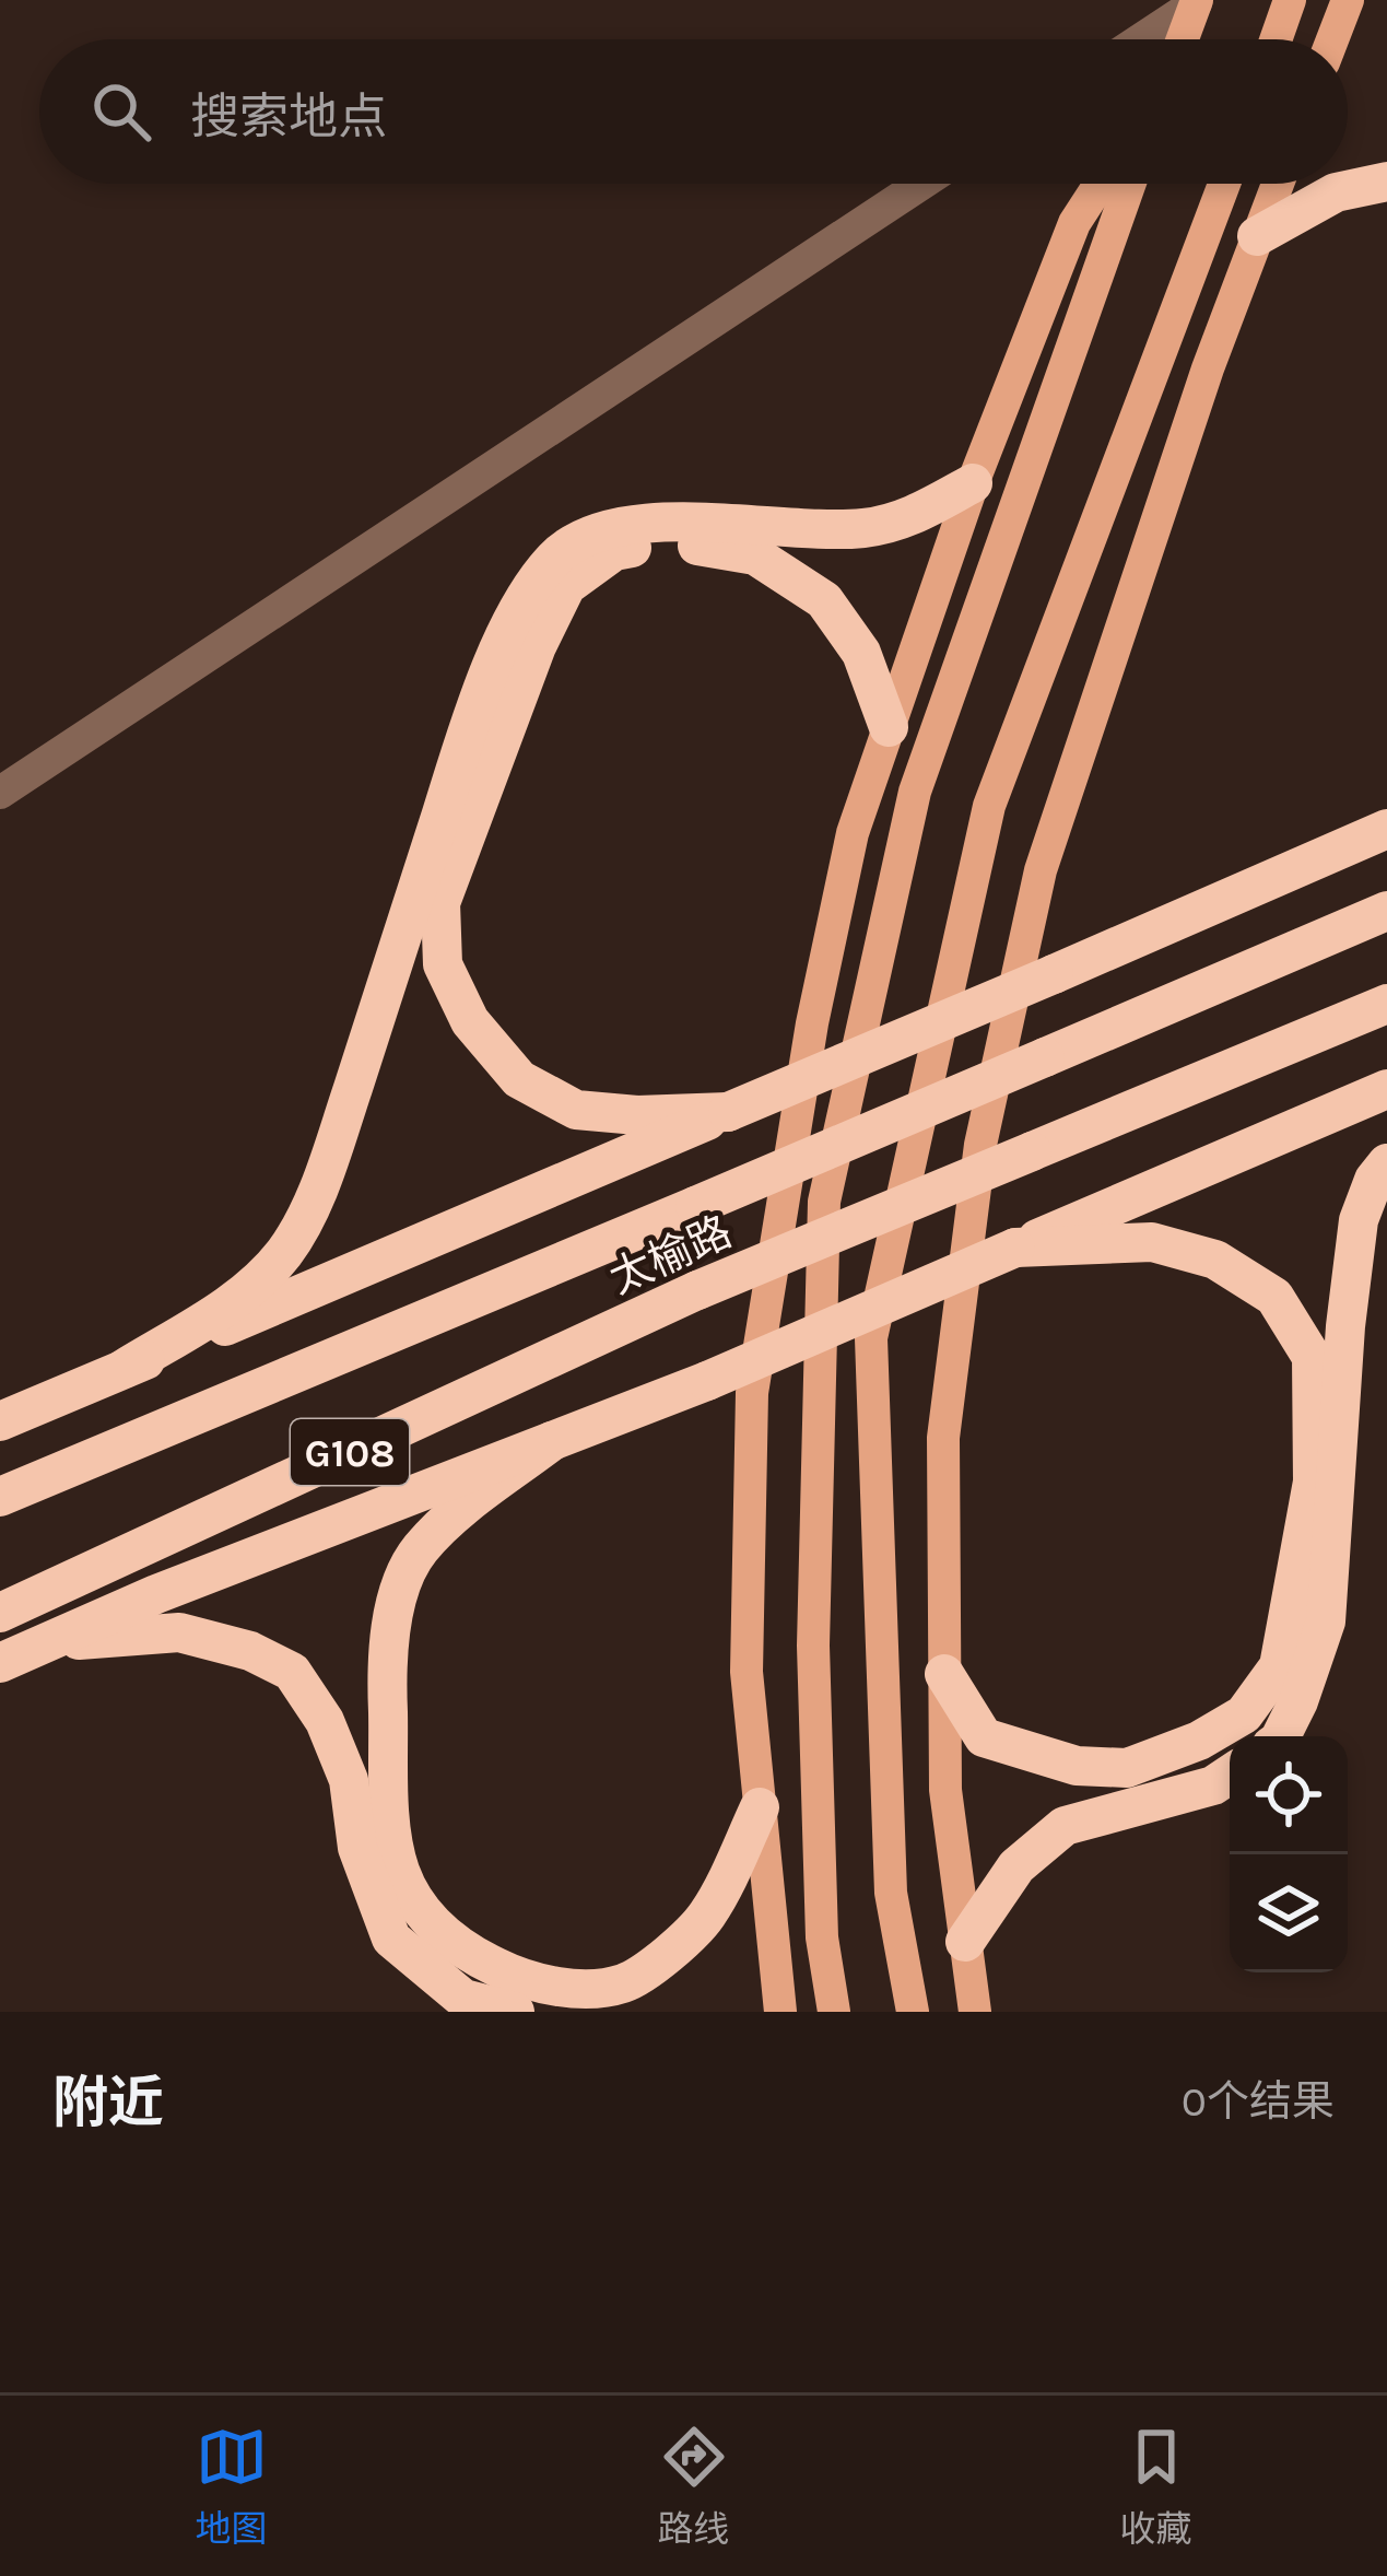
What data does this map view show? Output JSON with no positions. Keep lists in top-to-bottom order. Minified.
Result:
{"streets":{"highway":["太榆路","G108"]},"page":{"search":"搜索地点","heading":["附近","0个结果"],"nav":["地图","路线","收藏"]}}
